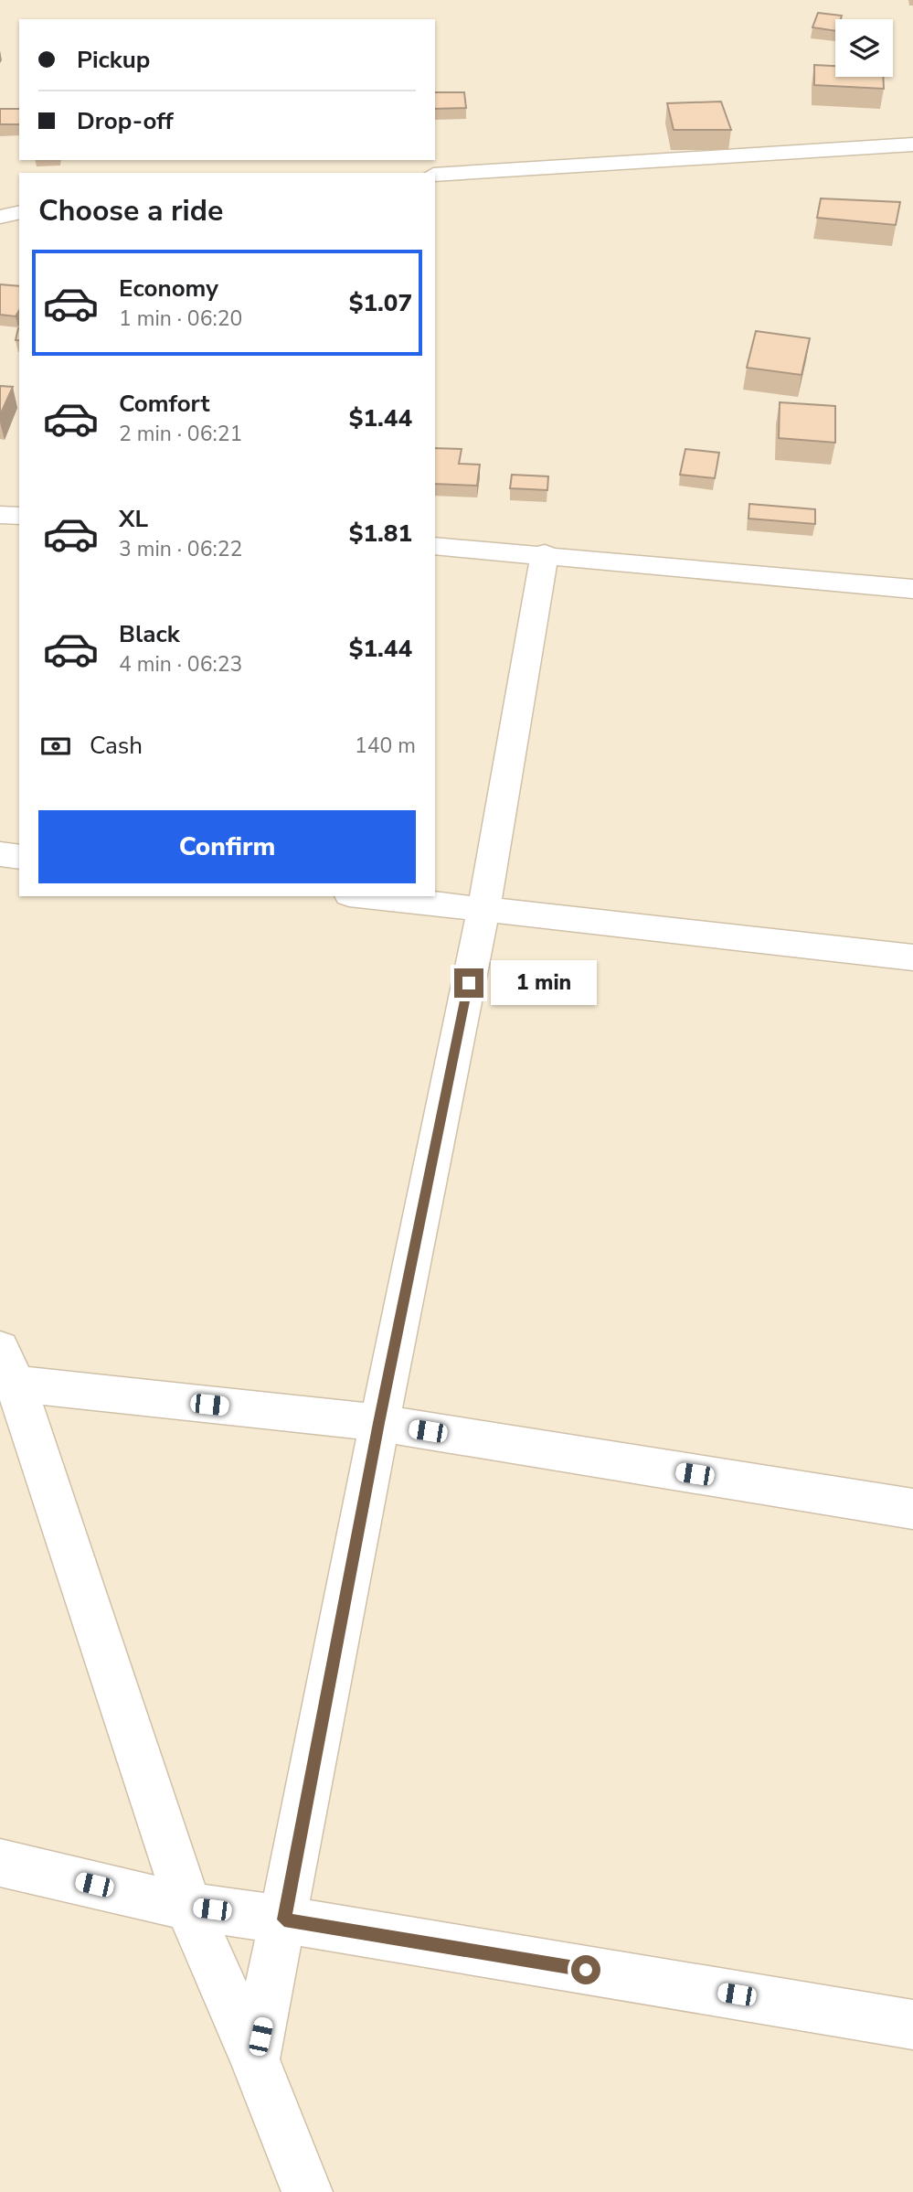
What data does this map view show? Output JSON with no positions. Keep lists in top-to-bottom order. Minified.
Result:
{"page":{"banner":["Pickup","Drop-off"],"heading":"Choose a ride","list":[{"name":"Economy","note":"1 min · 06:20","value":"$1.07"},{"name":"Comfort","note":"2 min · 06:21","value":"$1.44"},{"name":"XL","note":"3 min · 06:22","value":"$1.81"},{"name":"Black","note":"4 min · 06:23","value":"$1.44"}],"pay":["Cash","140 m"],"buttons":"Confirm","bubble":"1 min"}}
